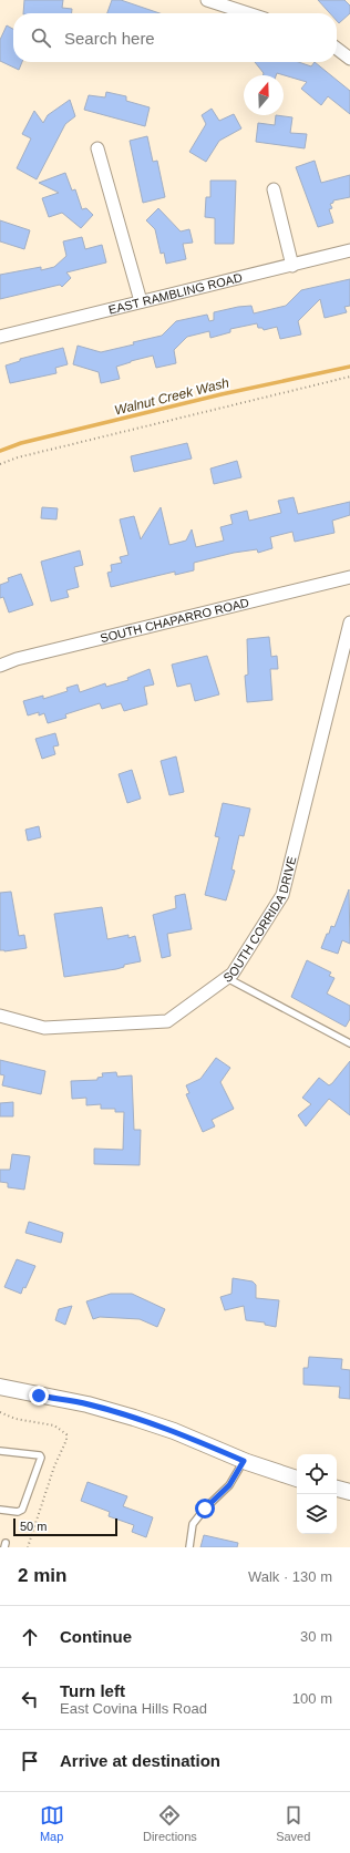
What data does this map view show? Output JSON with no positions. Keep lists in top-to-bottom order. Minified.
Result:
{"streets":{"street":["EAST RAMBLING ROAD","SOUTH CHAPARRO ROAD","SOUTH CORRIDA DRIVE"]},"water":["Walnut Creek Wash"],"scale_bar":"50 m","north":"top","page":{"search":"Search here","scale":"50 m","heading":["2 min","Walk · 130 m"],"list":[["Continue","30 m"],["Turn left","East Covina Hills Road","100 m"],"Arrive at destination"],"nav":["Map","Directions","Saved"]}}
